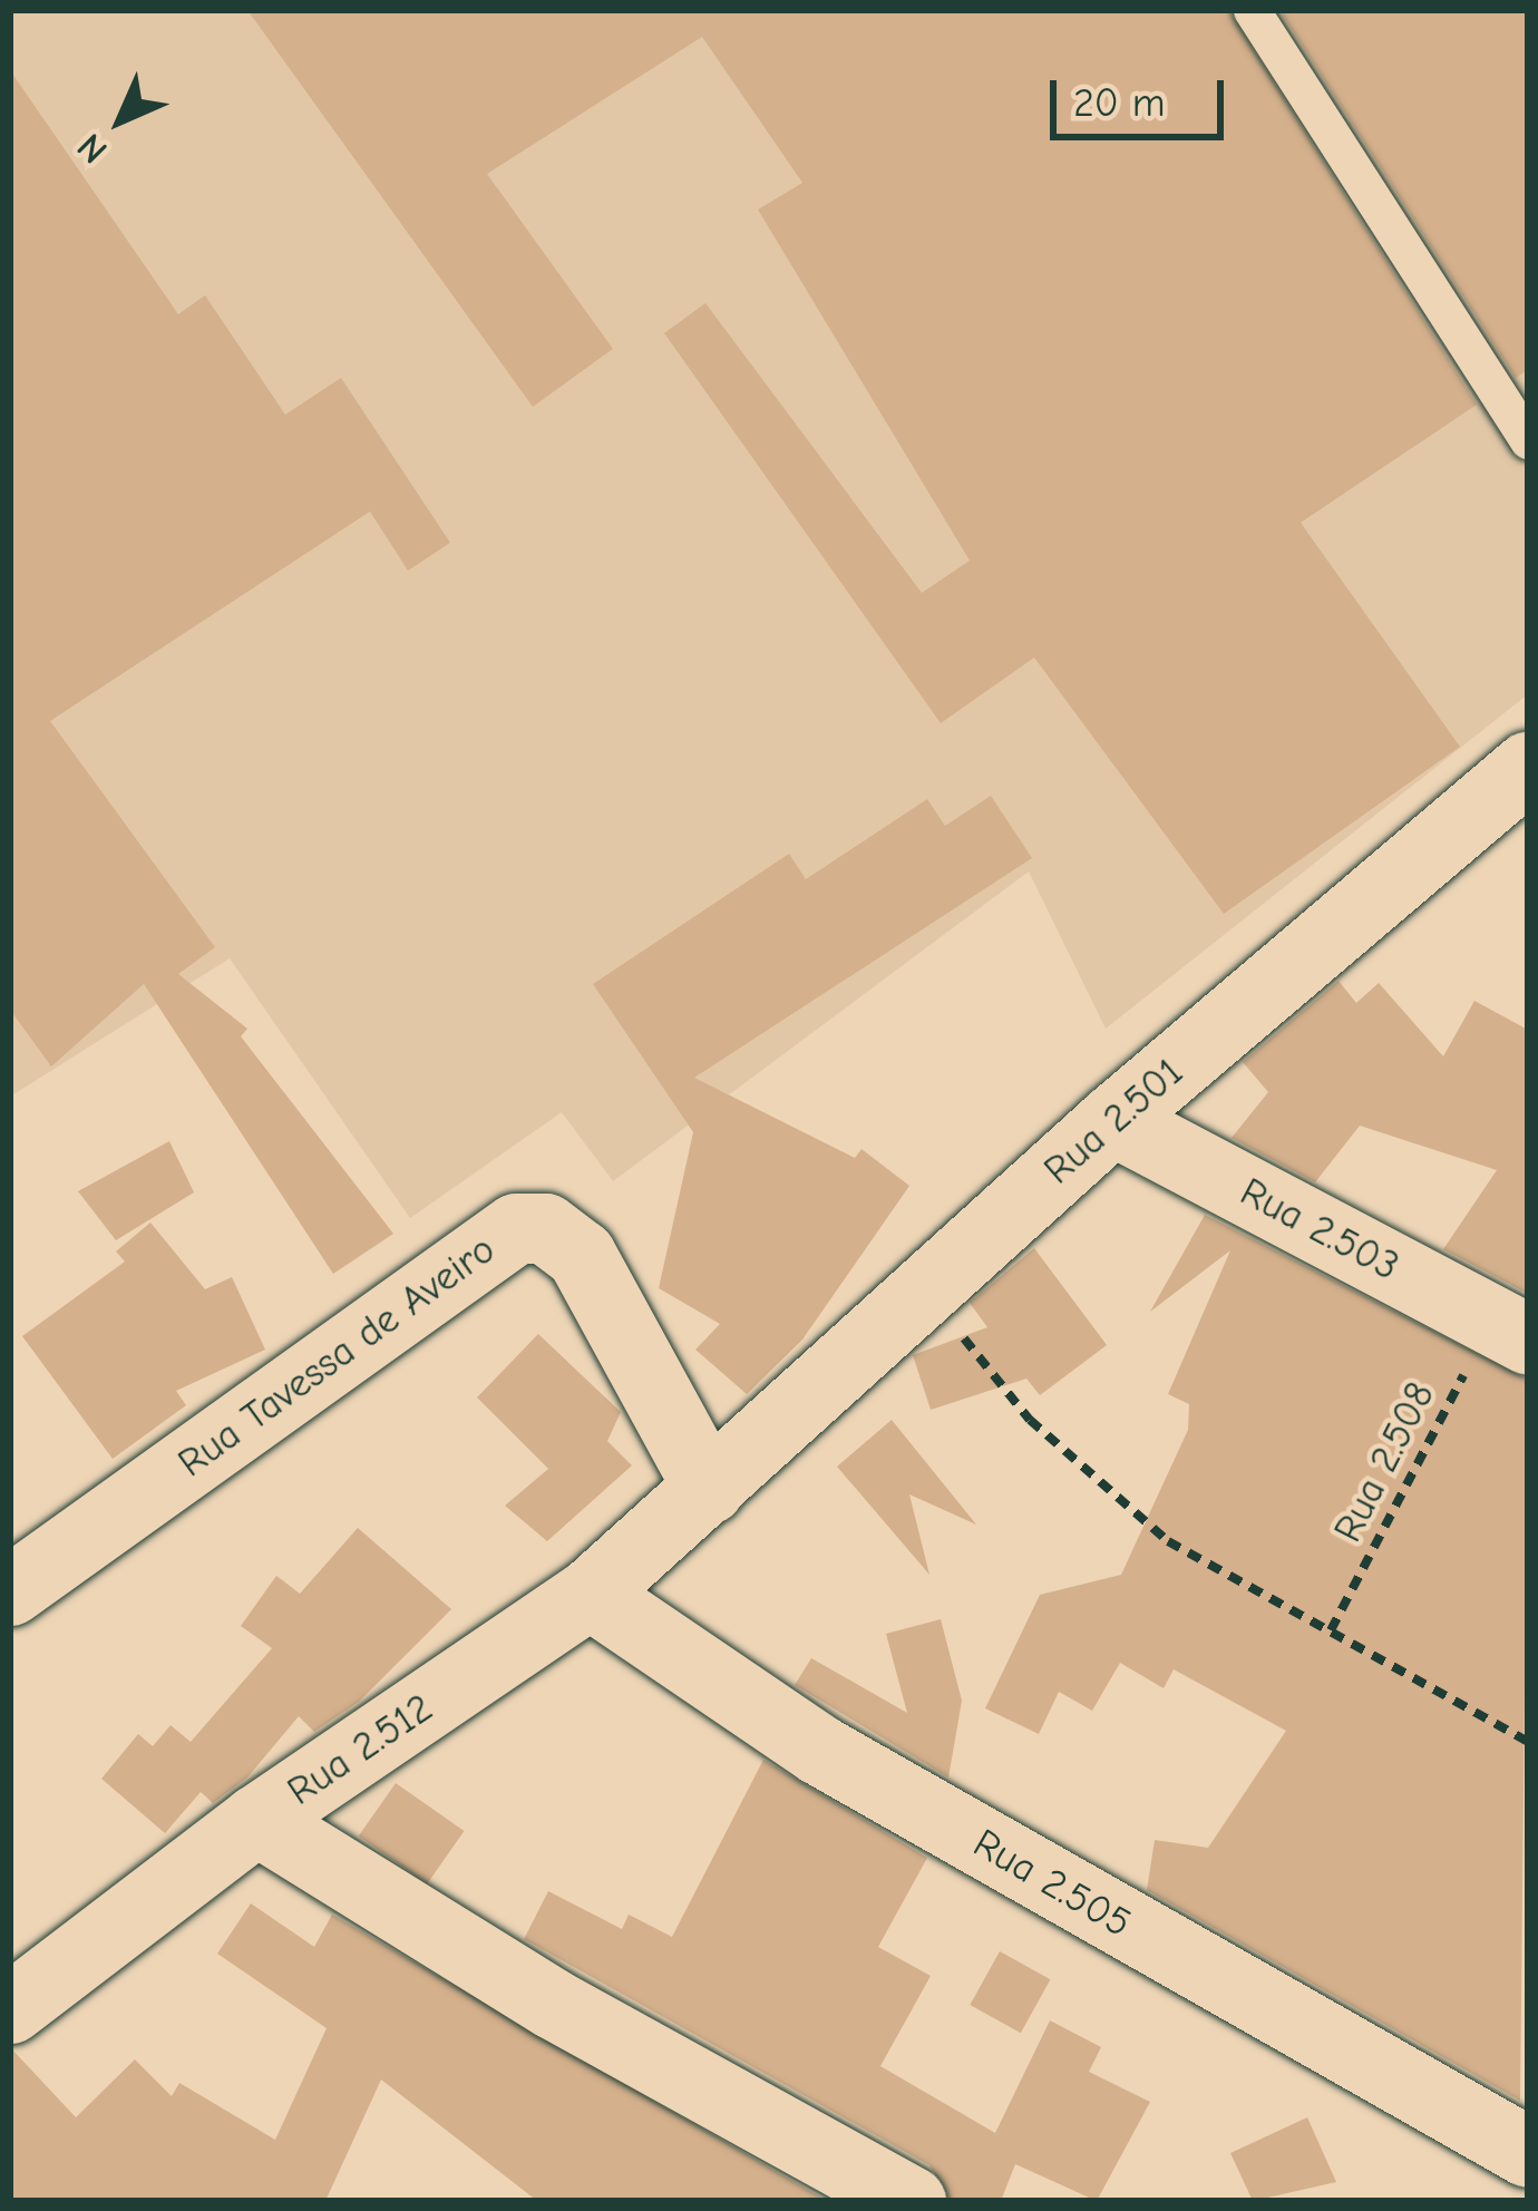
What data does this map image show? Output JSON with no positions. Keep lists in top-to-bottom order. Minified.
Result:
{"streets":{"street":["Rua 2.501","Rua 2.503","Rua Tavessa de Aveiro","Rua 2.512","Rua 2.505"],"path":["Rua 2.508"]},"crossings":[["Rua 2.501","Rua 2.503"],["Rua 2.501","Rua Tavessa de Aveiro"],["Rua 2.501","Rua 2.512"],["Rua 2.503","Rua 2.508"],["Rua Tavessa de Aveiro","Rua 2.512"],["Rua 2.512","Rua 2.505"]],"scale_bar":"20 m","north":"bottom left"}
